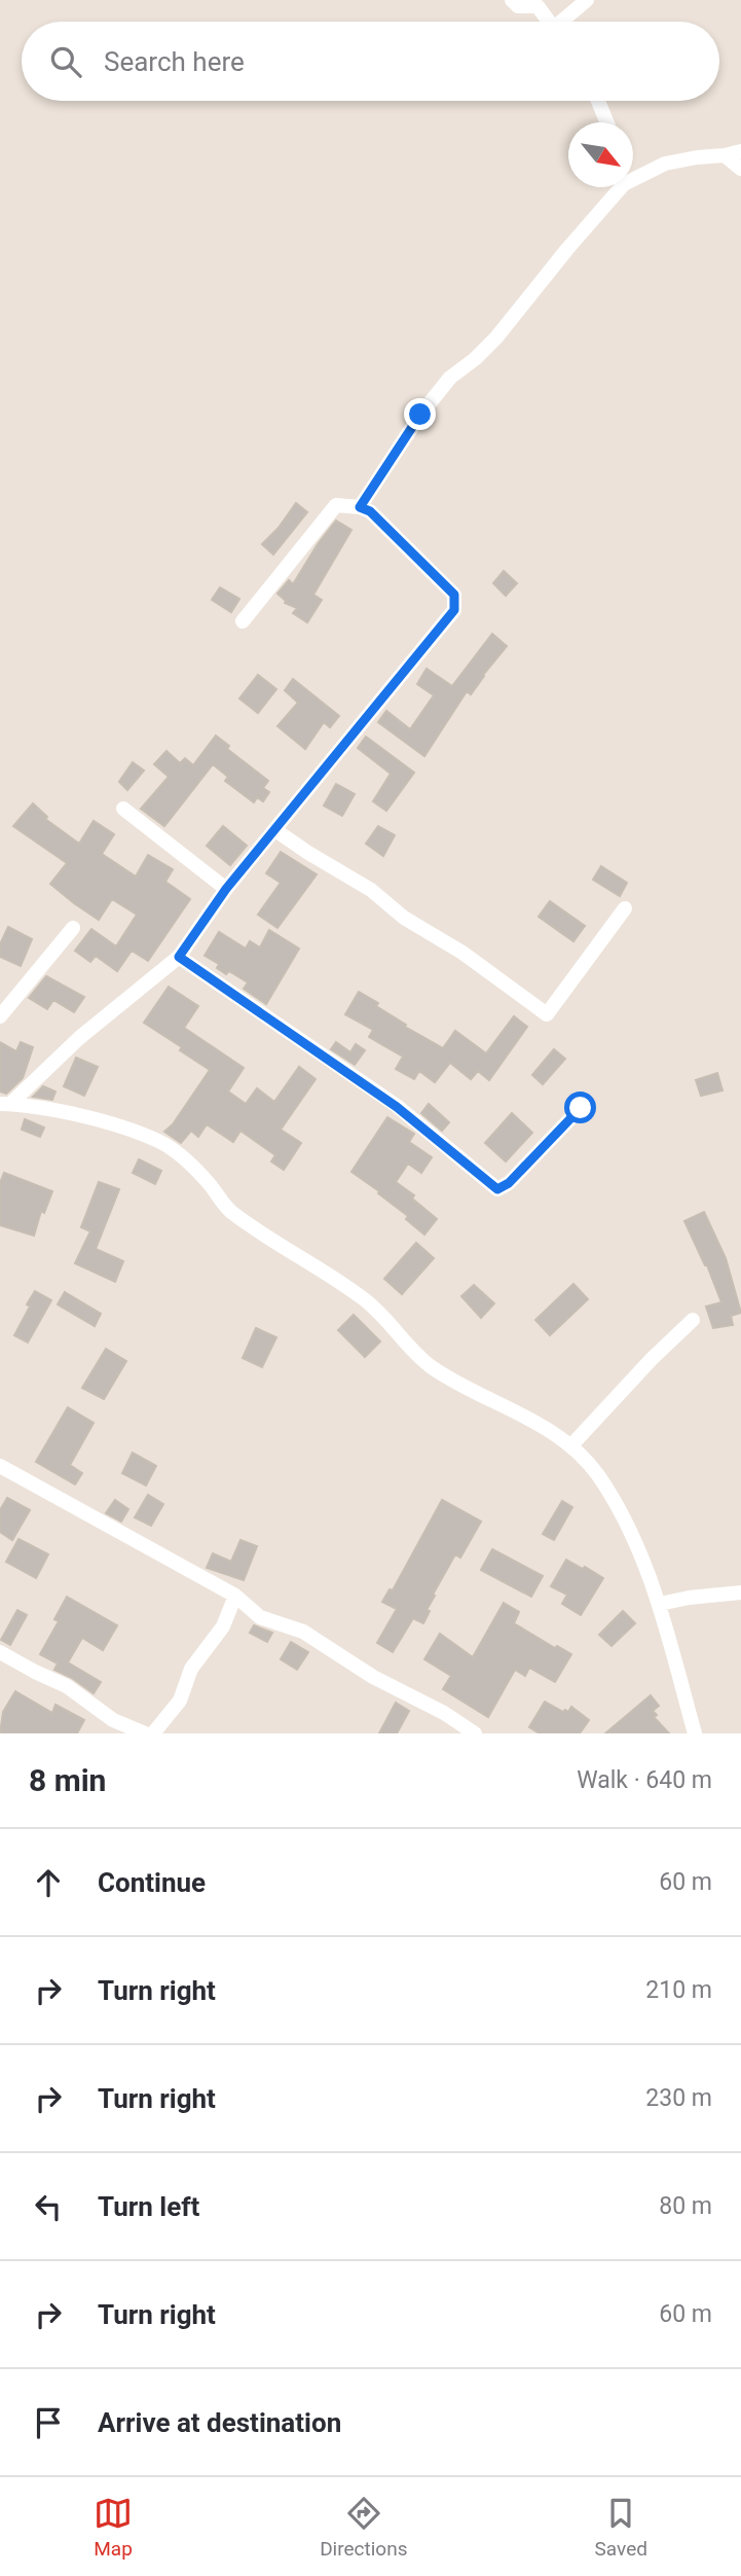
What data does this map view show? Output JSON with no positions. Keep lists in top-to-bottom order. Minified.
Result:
{"north":"bottom right","page":{"search":"Search here","heading":["8 min","Walk · 640 m"],"list":[["Continue","60 m"],["Turn right","210 m"],["Turn right","230 m"],["Turn left","80 m"],["Turn right","60 m"],"Arrive at destination"],"nav":["Map","Directions","Saved"]}}
